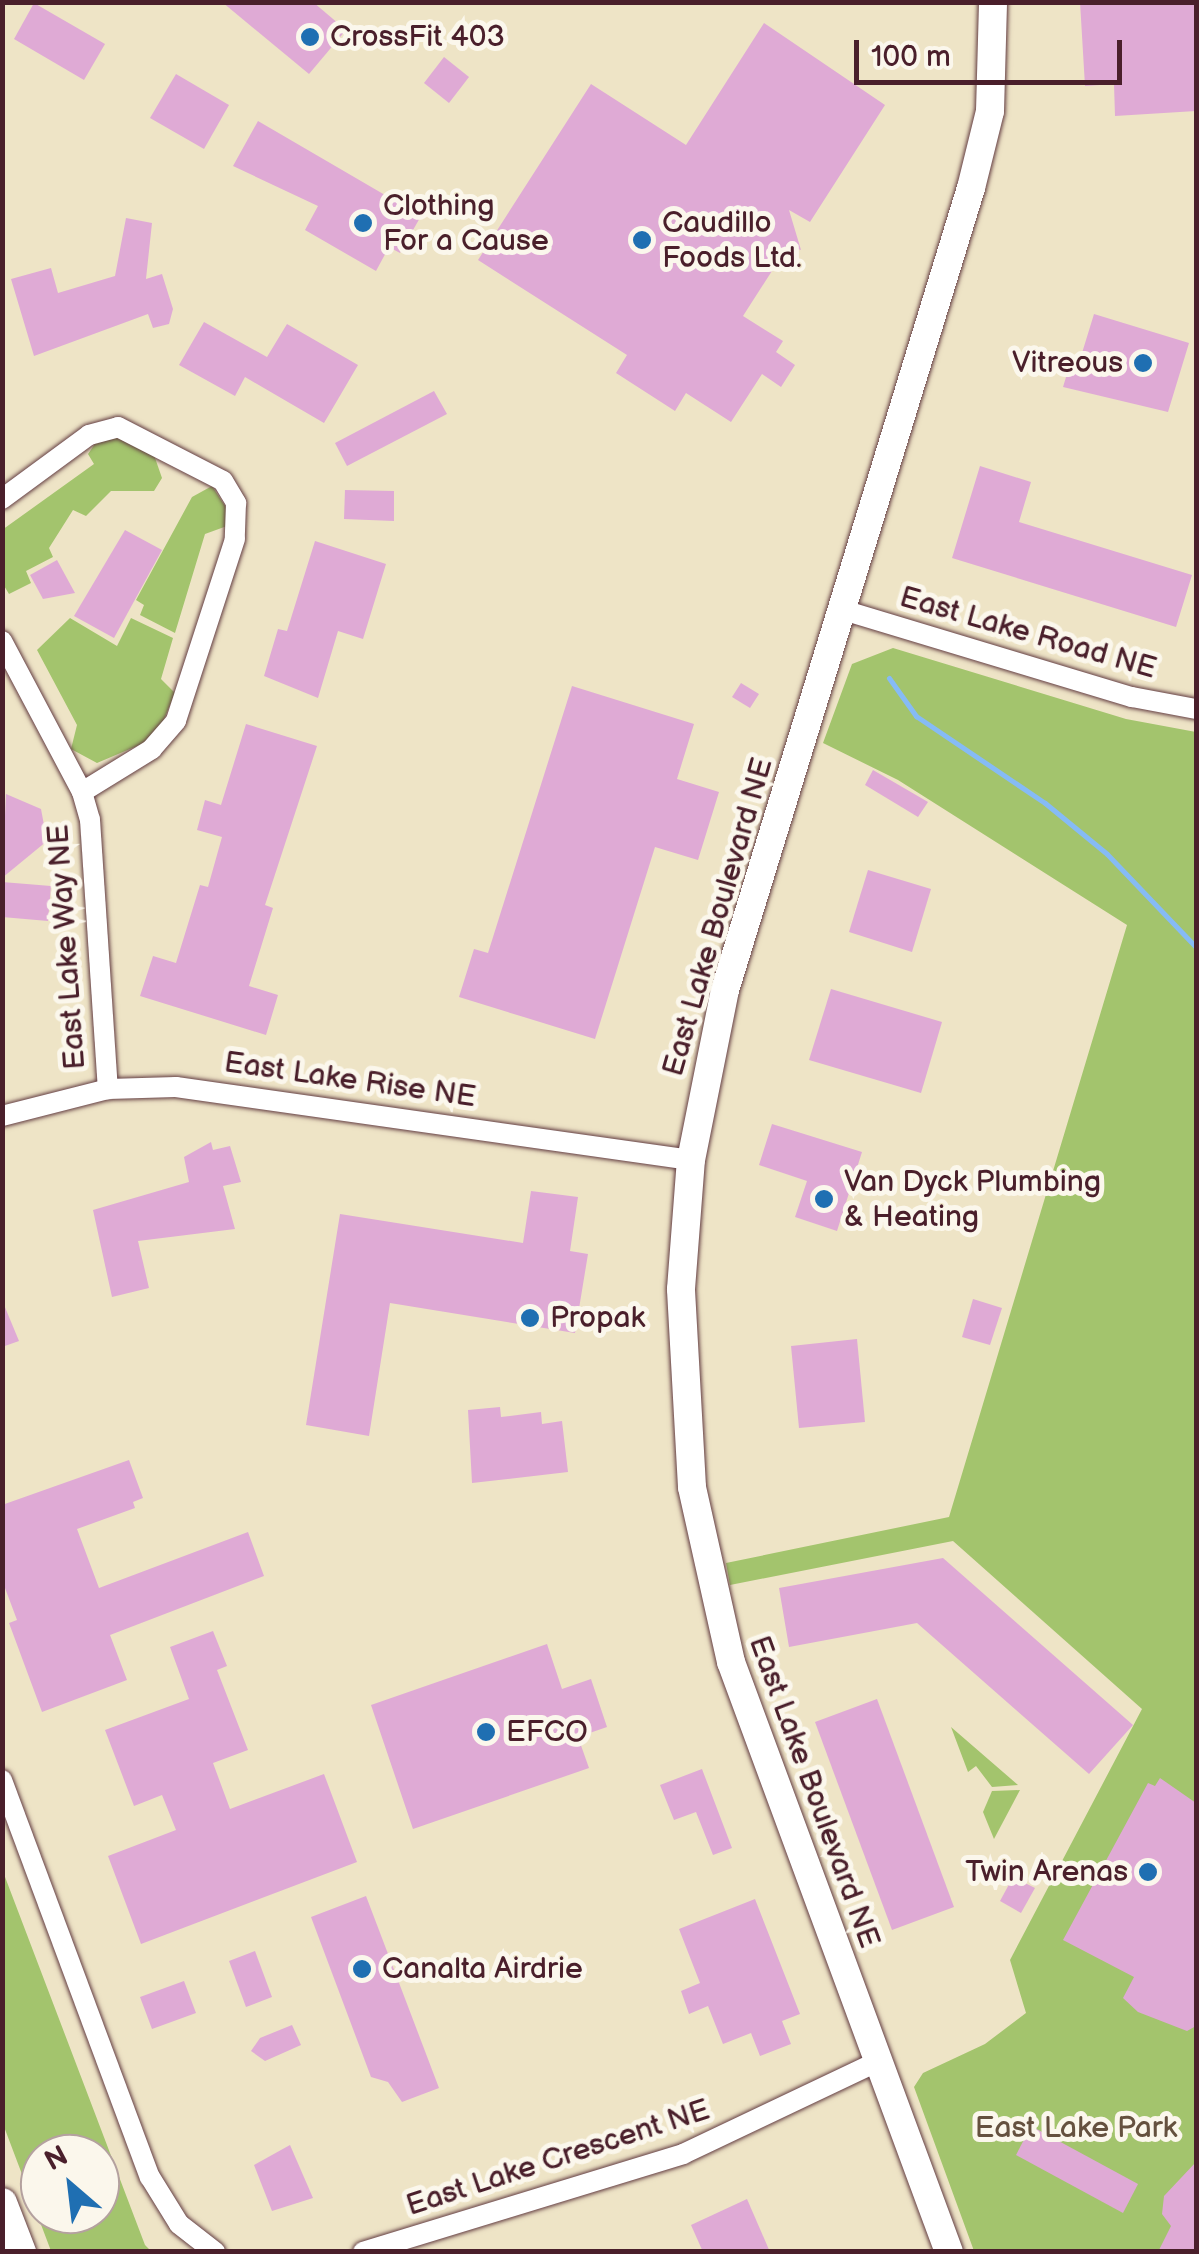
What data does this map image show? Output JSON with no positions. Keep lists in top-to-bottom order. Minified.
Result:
{"streets":{"main road":["East Lake Boulevard NE"],"street":["East Lake Road NE","East Lake Way NE","East Lake Rise NE","East Lake Crescent NE"]},"crossings":[["East Lake Road NE","East Lake Boulevard NE"],["East Lake Boulevard NE","East Lake Rise NE"],["East Lake Boulevard NE","East Lake Crescent NE"],["East Lake Way NE","East Lake Rise NE"]],"parks":["East Lake Park"],"places":["CrossFit 403","Clothing For a Cause","Caudillo Foods Ltd.","Vitreous","Van Dyck Plumbing & Heating","Propak","EFCO","Twin Arenas","Canalta Airdrie"],"scale_bar":"100 m","north":"top left"}
